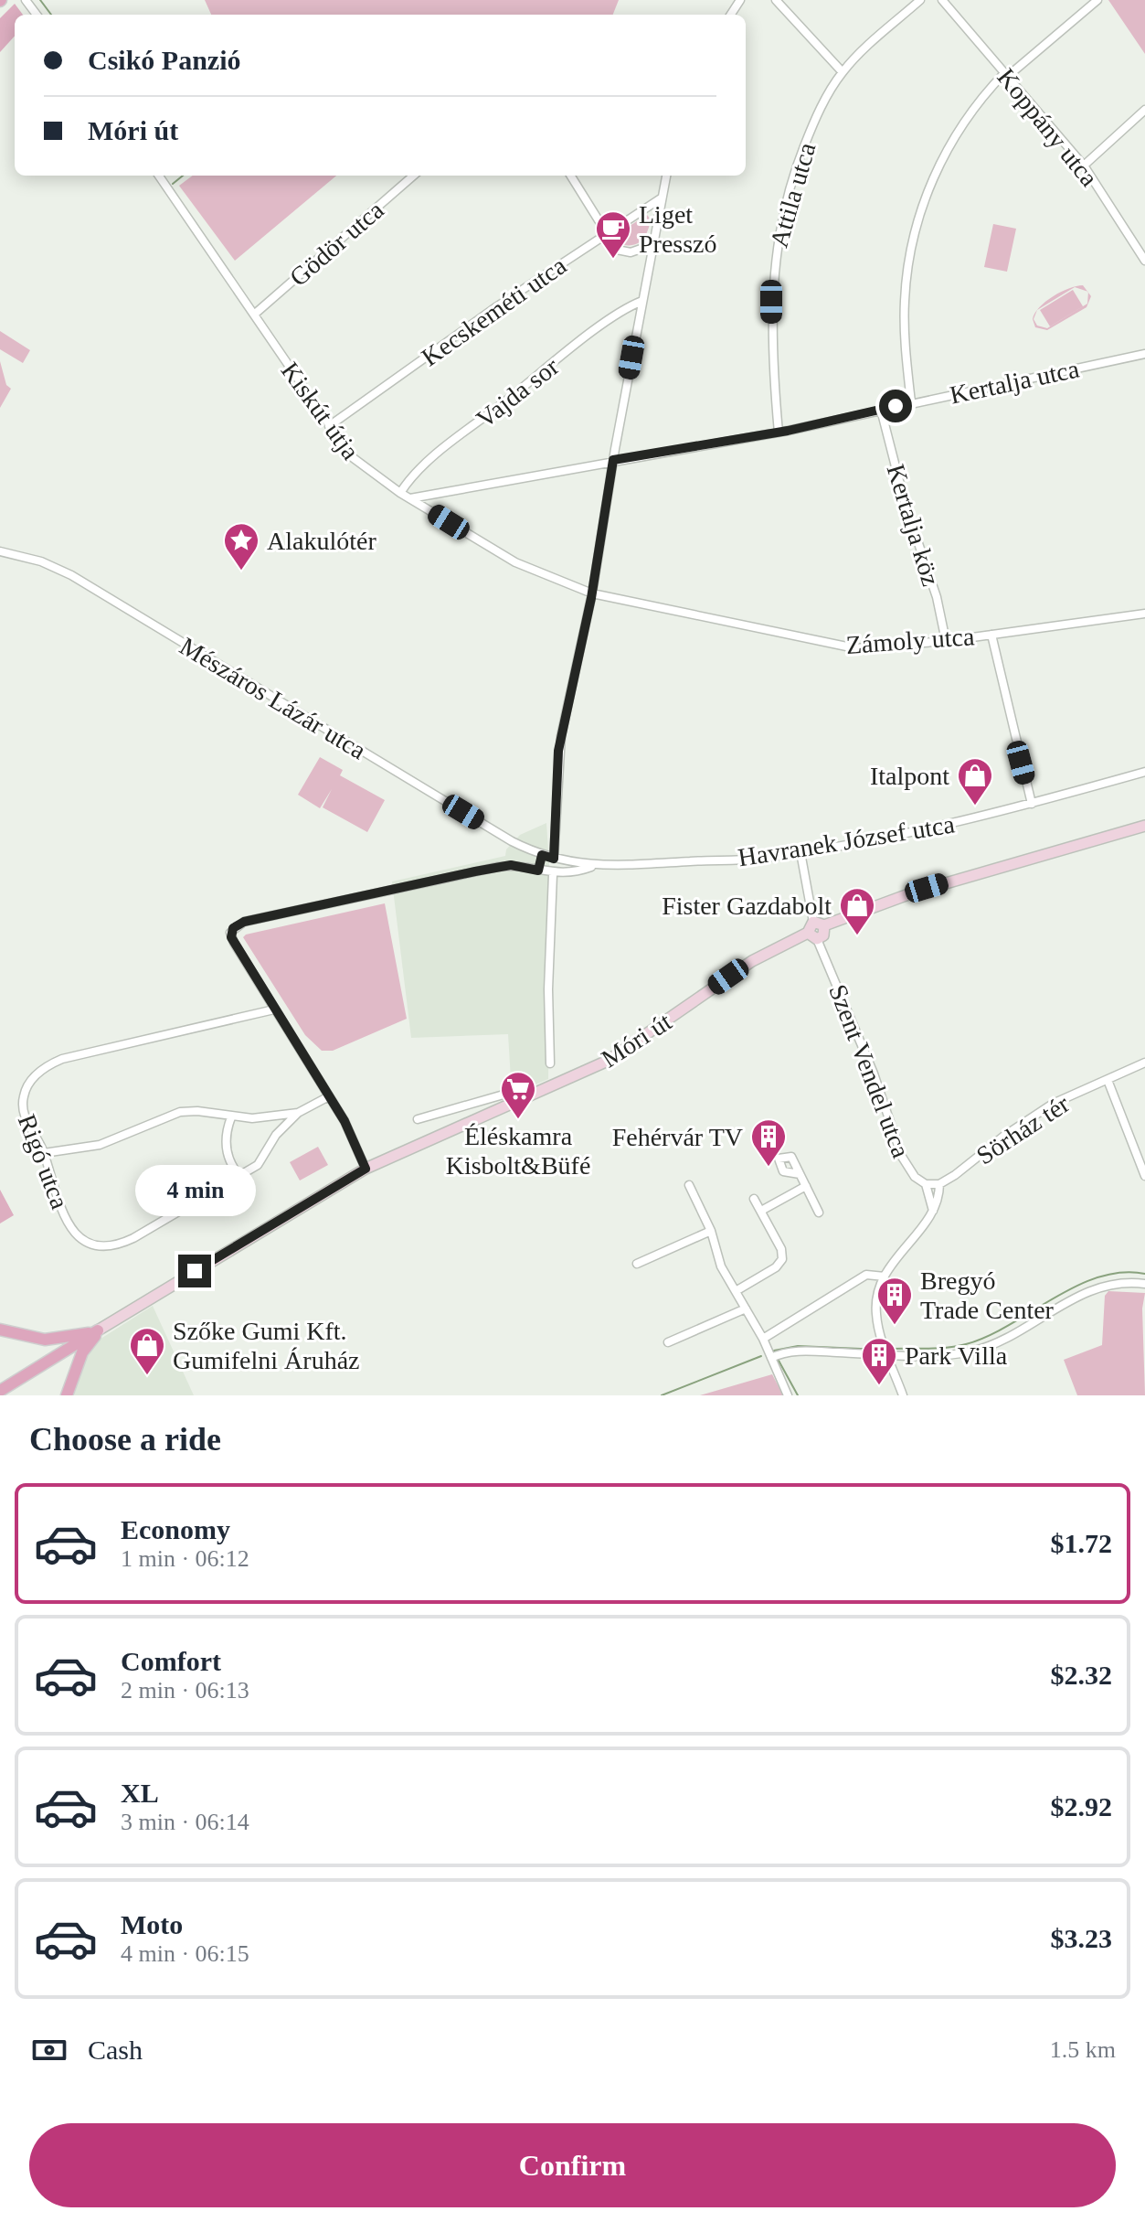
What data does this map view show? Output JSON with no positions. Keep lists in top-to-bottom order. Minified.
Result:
{"streets":{"main road":["Móri út"],"street":["Koppány utca","Attila utca","Gödör utca","Kecskeméti utca","Kertalja utca","Vajda sor","Kiskút útja","Kertalja köz","Zámoly utca","Mészáros Lázár utca","Havranek József utca","Szent Vendel utca","Sörház tér","Rigó utca"]},"crossings":[["Attila utca","Kertalja utca"],["Gödör utca","Kiskút útja"],["Kecskeméti utca","Kiskút útja"],["Kertalja utca","Kiskút útja"],["Kertalja utca","Kertalja köz"],["Vajda sor","Kiskút útja"],["Kiskút útja","Zámoly utca"],["Kertalja köz","Zámoly utca"],["Mészáros Lázár utca","Havranek József utca"],["Móri út","Szent Vendel utca"],["Szent Vendel utca","Sörház tér"]],"places":{"cafe":["Liget Presszó"],"place":["Alakulótér"],"shop":["Italpont","Fister Gazdabolt","Szőke Gumi Kft. Gumifelni Áruház"],"supermarket":["Éléskamra Kisbolt&Büfé"],"building":["Fehérvár TV","Bregyó Trade Center","Park Villa"]},"page":{"banner":["Csikó Panzió","Móri út"],"bubble":"4 min","heading":"Choose a ride","list":[{"name":"Economy","note":"1 min · 06:12","value":"$1.72"},{"name":"Comfort","note":"2 min · 06:13","value":"$2.32"},{"name":"XL","note":"3 min · 06:14","value":"$2.92"},{"name":"Moto","note":"4 min · 06:15","value":"$3.23"}],"pay":["Cash","1.5 km"],"buttons":"Confirm"}}
